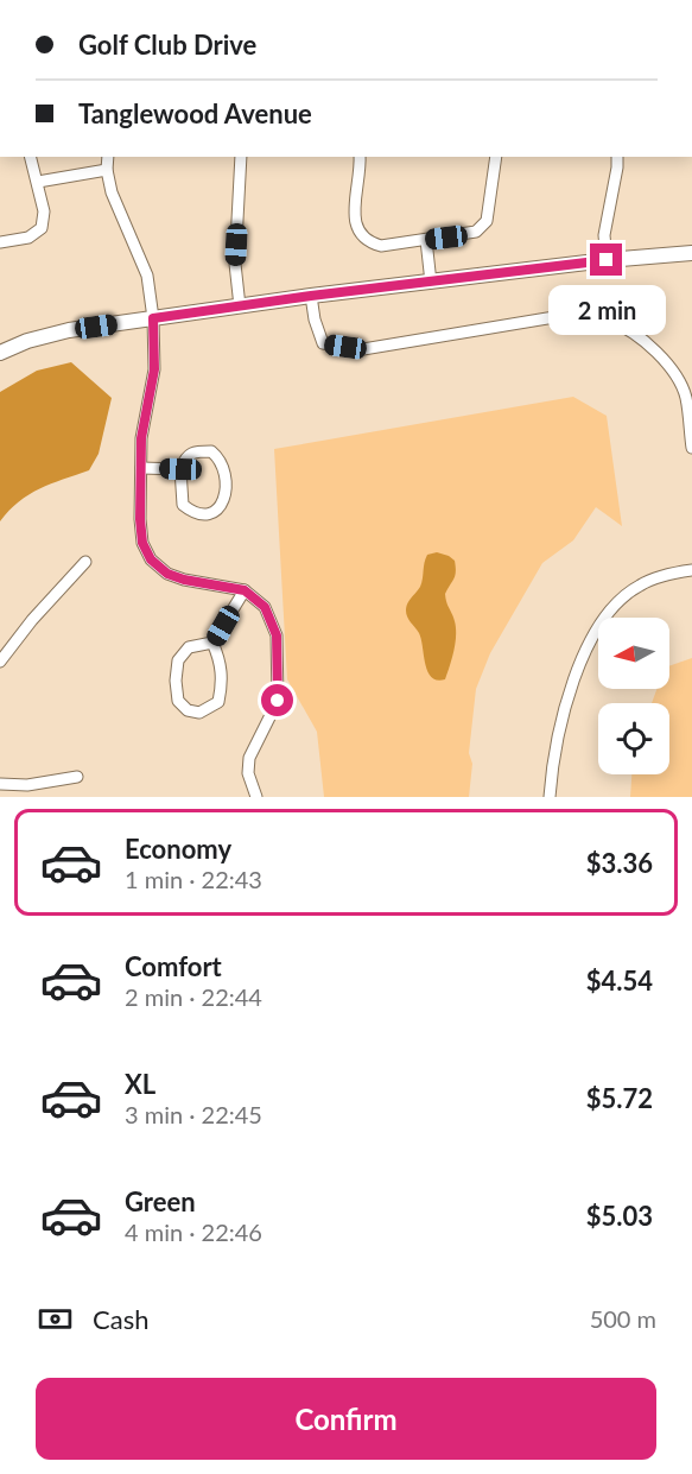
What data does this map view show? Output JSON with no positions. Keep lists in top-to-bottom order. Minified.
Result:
{"north":"left","page":{"banner":["Golf Club Drive","Tanglewood Avenue"],"bubble":"2 min","list":[{"name":"Economy","note":"1 min · 22:43","value":"$3.36"},{"name":"Comfort","note":"2 min · 22:44","value":"$4.54"},{"name":"XL","note":"3 min · 22:45","value":"$5.72"},{"name":"Green","note":"4 min · 22:46","value":"$5.03"}],"pay":["Cash","500 m"],"buttons":"Confirm"}}
